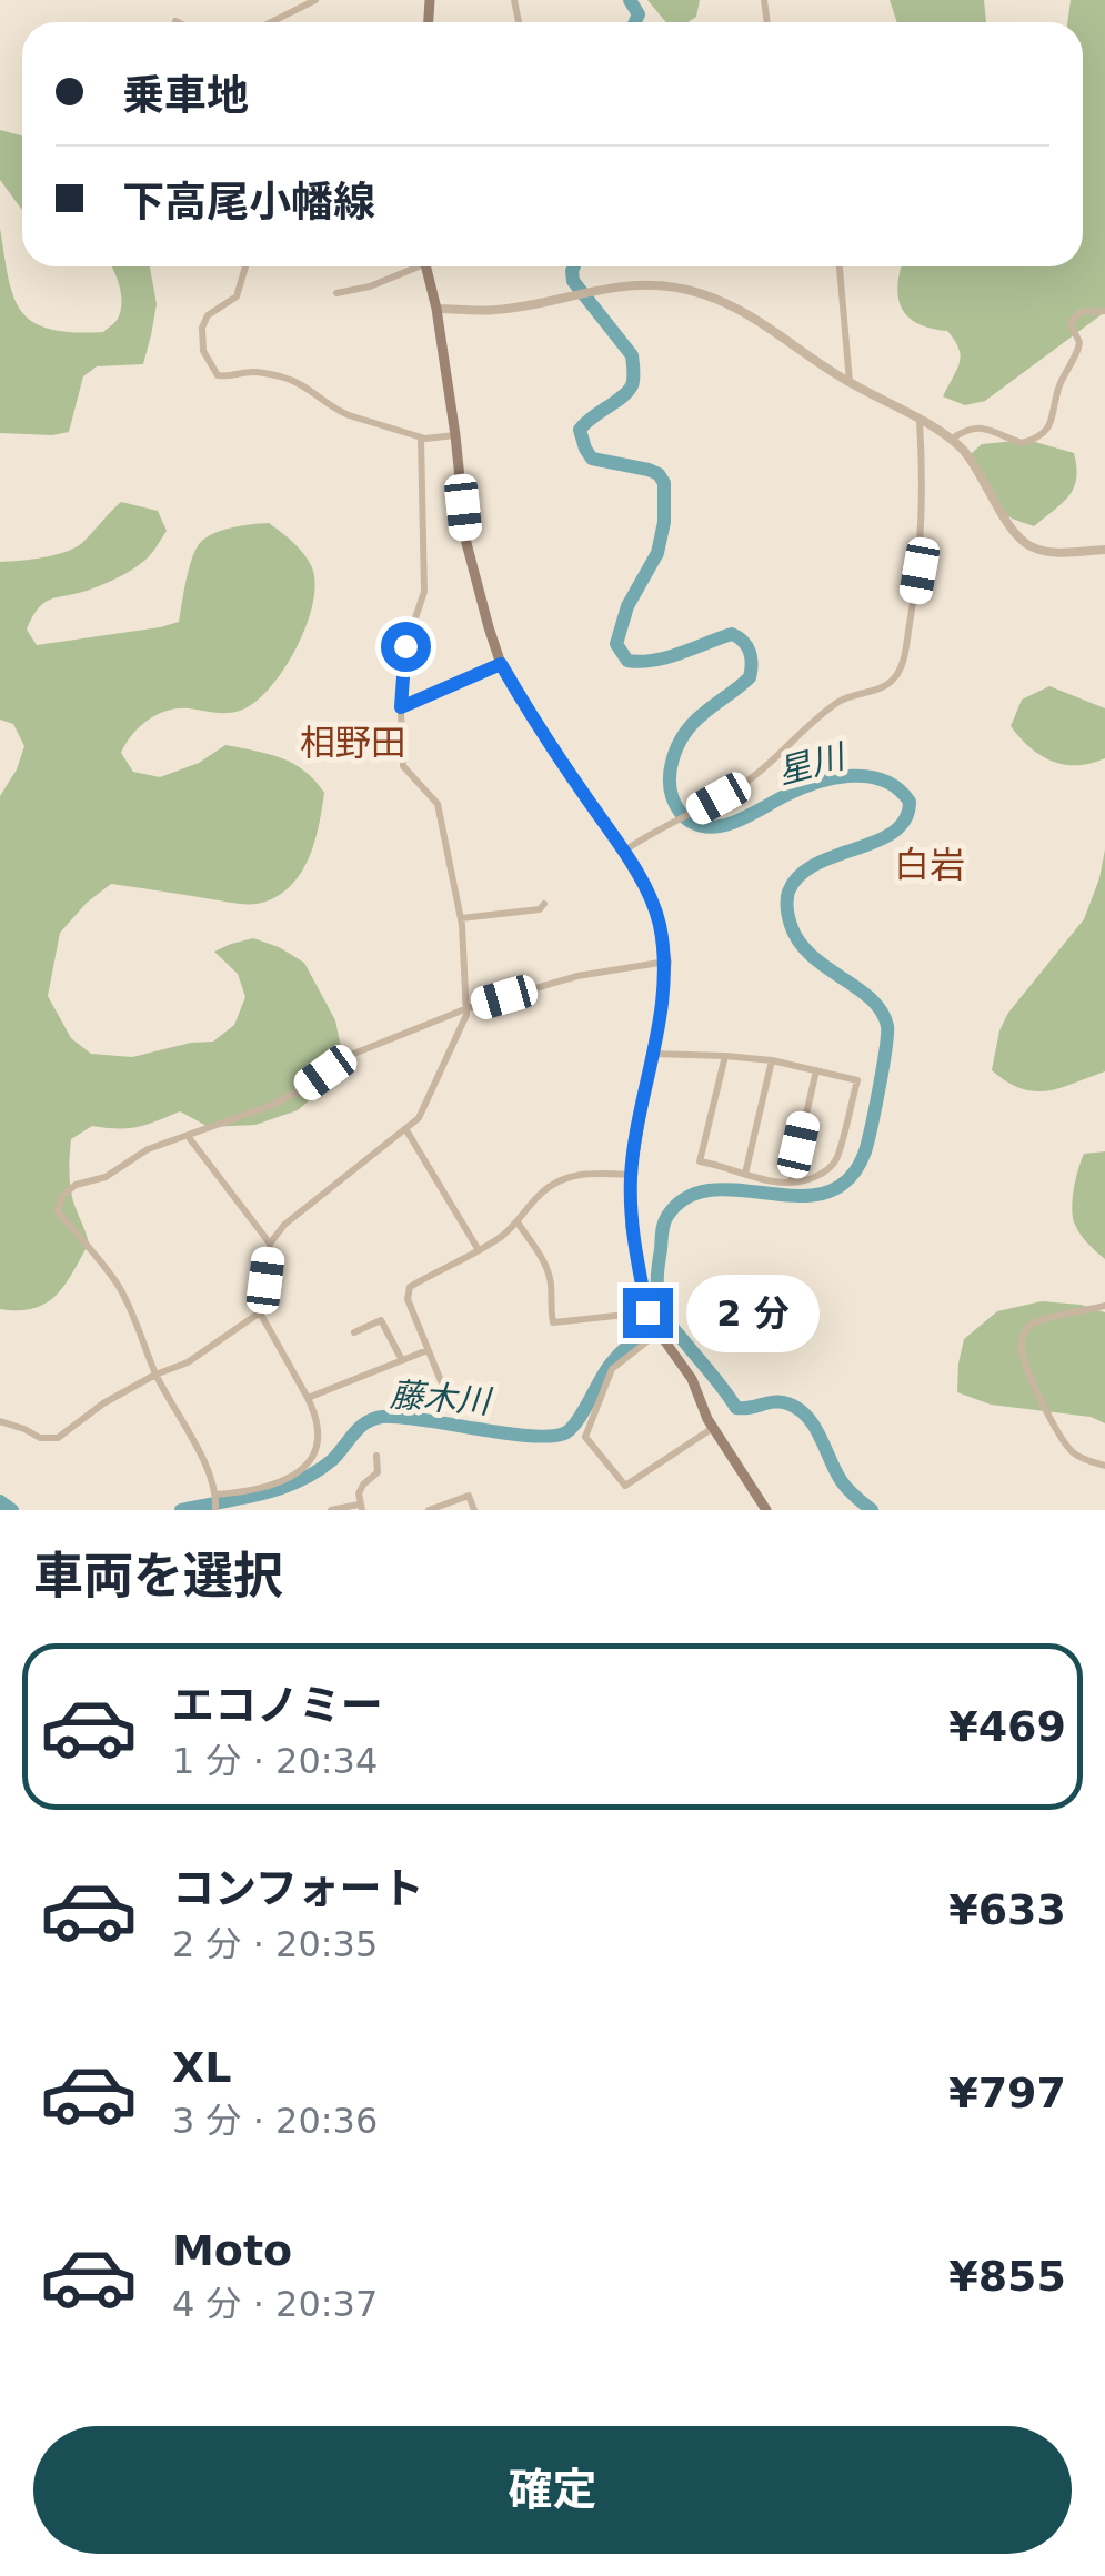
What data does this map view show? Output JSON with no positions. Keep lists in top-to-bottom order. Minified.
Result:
{"districts":["相野田","白岩"],"water":["星川","藤木川"],"page":{"banner":["乗車地","下高尾小幡線"],"bubble":"2 分","heading":"車両を選択","list":[{"name":"エコノミー","note":"1 分 · 20:34","value":"¥469"},{"name":"コンフォート","note":"2 分 · 20:35","value":"¥633"},{"name":"XL","note":"3 分 · 20:36","value":"¥797"},{"name":"Moto","note":"4 分 · 20:37","value":"¥855"}],"buttons":"確定"}}
